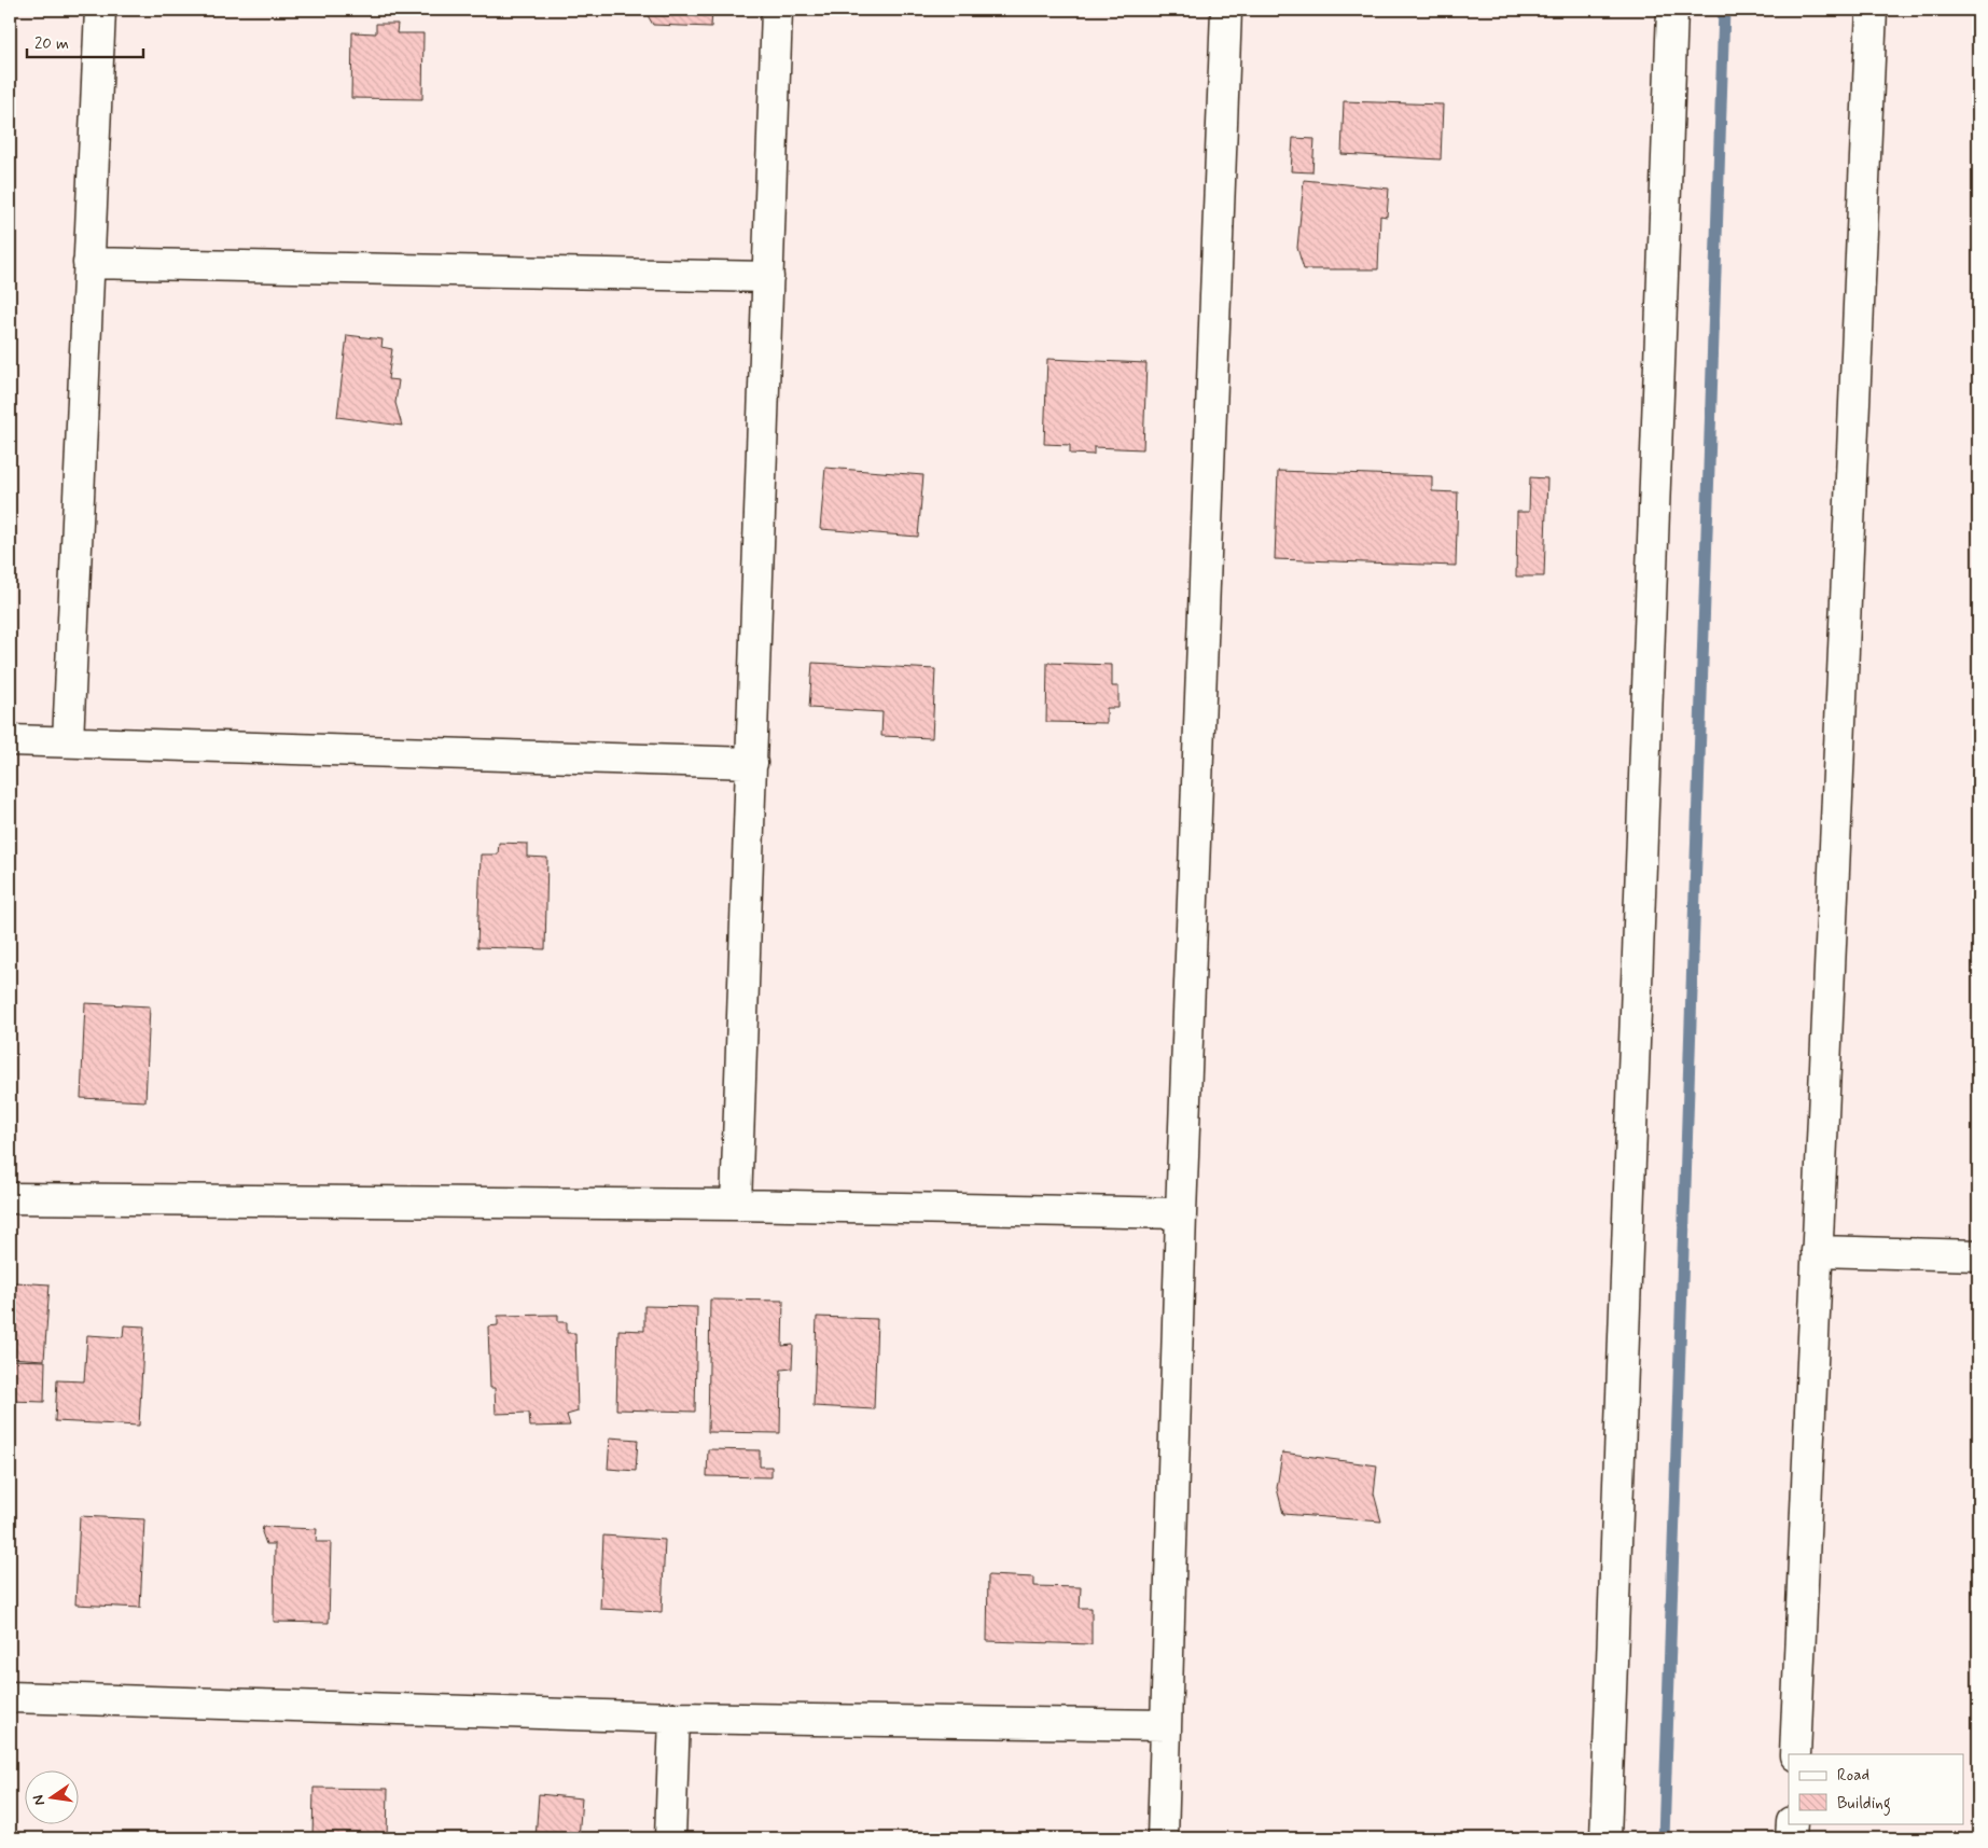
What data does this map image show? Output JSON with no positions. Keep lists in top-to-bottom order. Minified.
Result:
{"legend":["Road","Building"],"scale_bar":"20 m","north":"left"}
